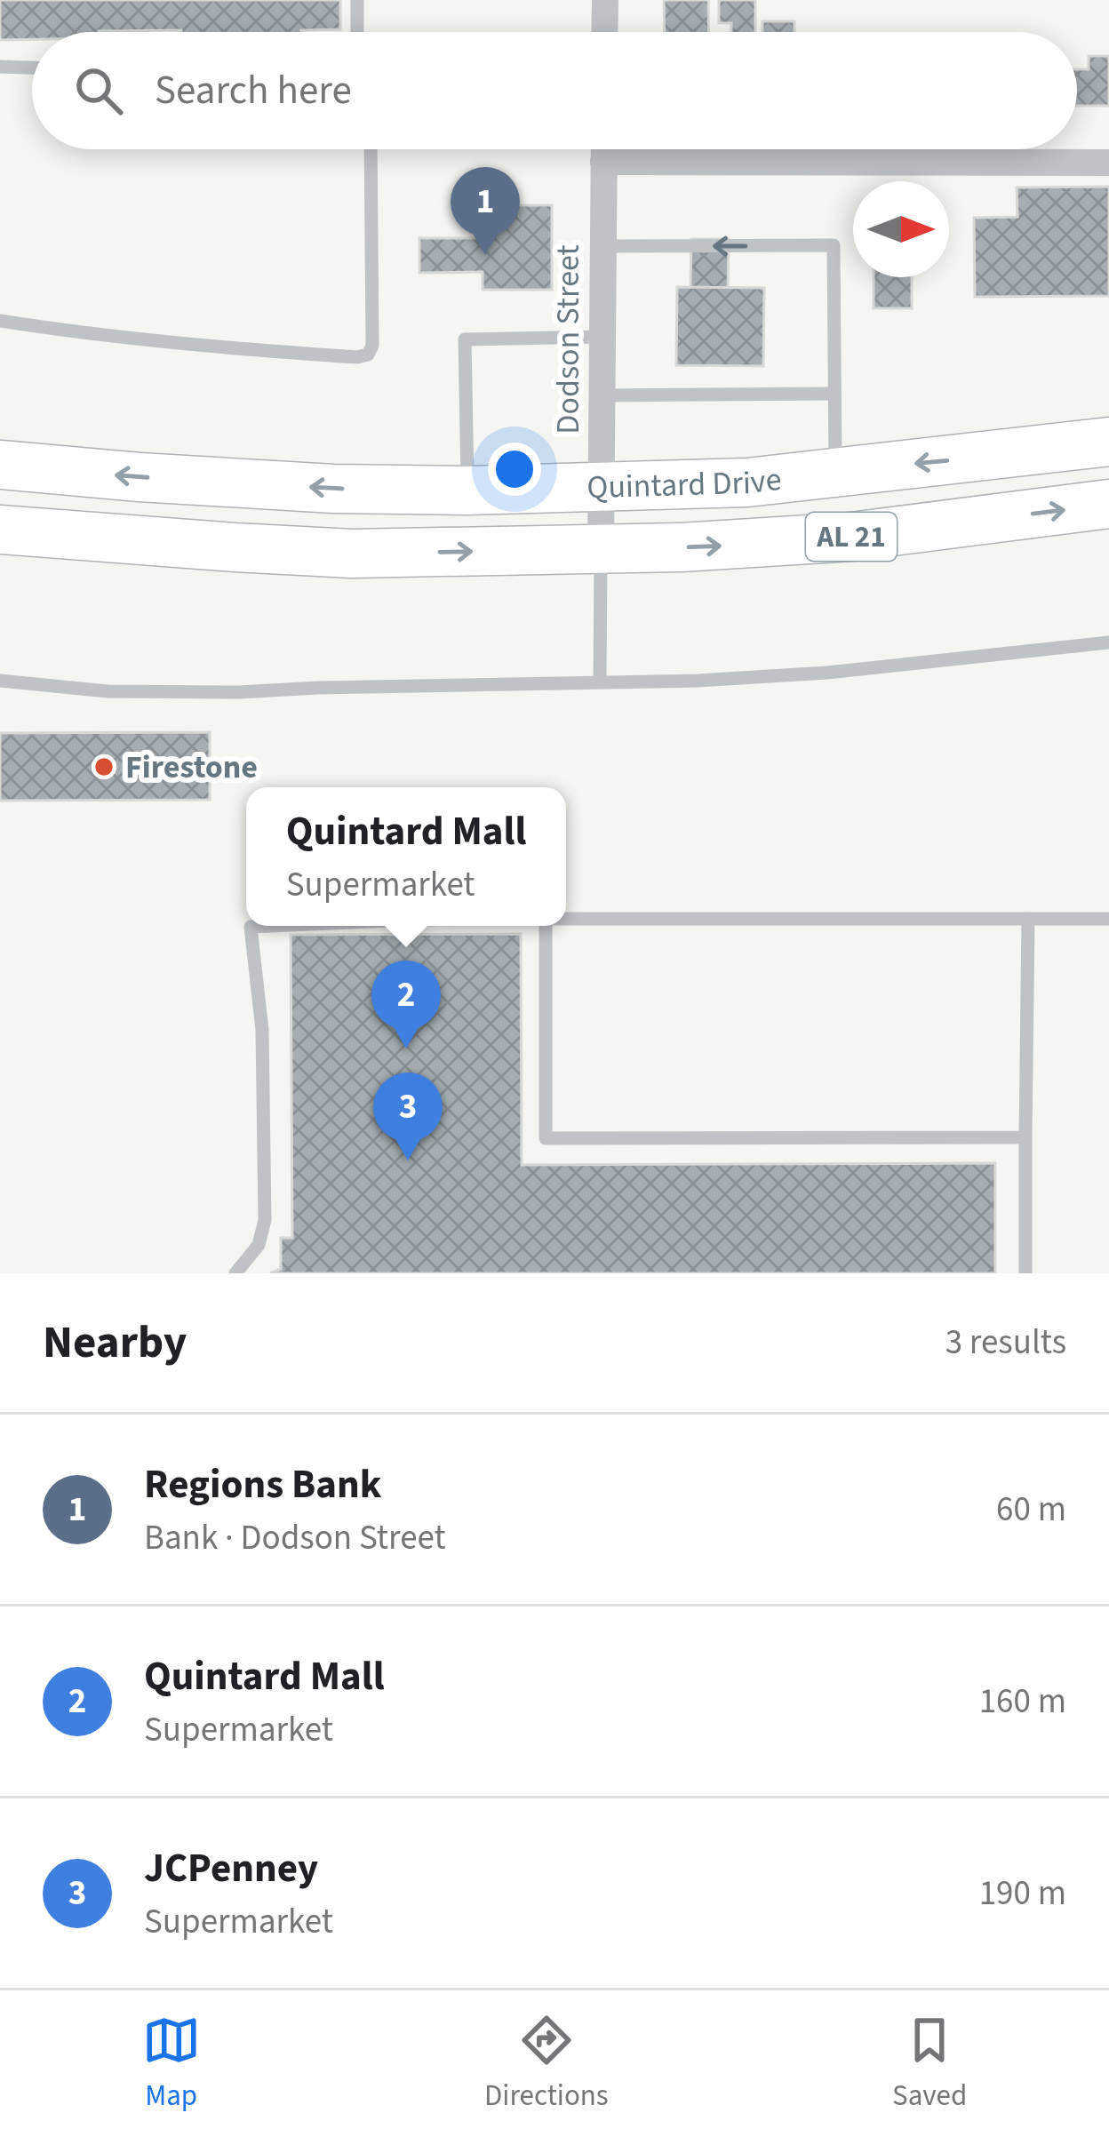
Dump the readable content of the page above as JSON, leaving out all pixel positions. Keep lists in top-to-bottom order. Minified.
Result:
{"streets":{"highway":["Quintard Drive","AL 21"],"street":["Dodson Street"]},"crossings":[["Dodson Street","Quintard Drive"]],"places":["Firestone"],"north":"right","page":{"search":"Search here","pins":["1","2","3"],"popup":["Quintard Mall","Supermarket"],"heading":["Nearby","3 results"],"list":[{"mark":"1","name":"Regions Bank","note":"Bank · Dodson Street","value":"60 m"},{"mark":"2","name":"Quintard Mall","note":"Supermarket","value":"160 m"},{"mark":"3","name":"JCPenney","note":"Supermarket","value":"190 m"}],"nav":["Map","Directions","Saved"]}}
